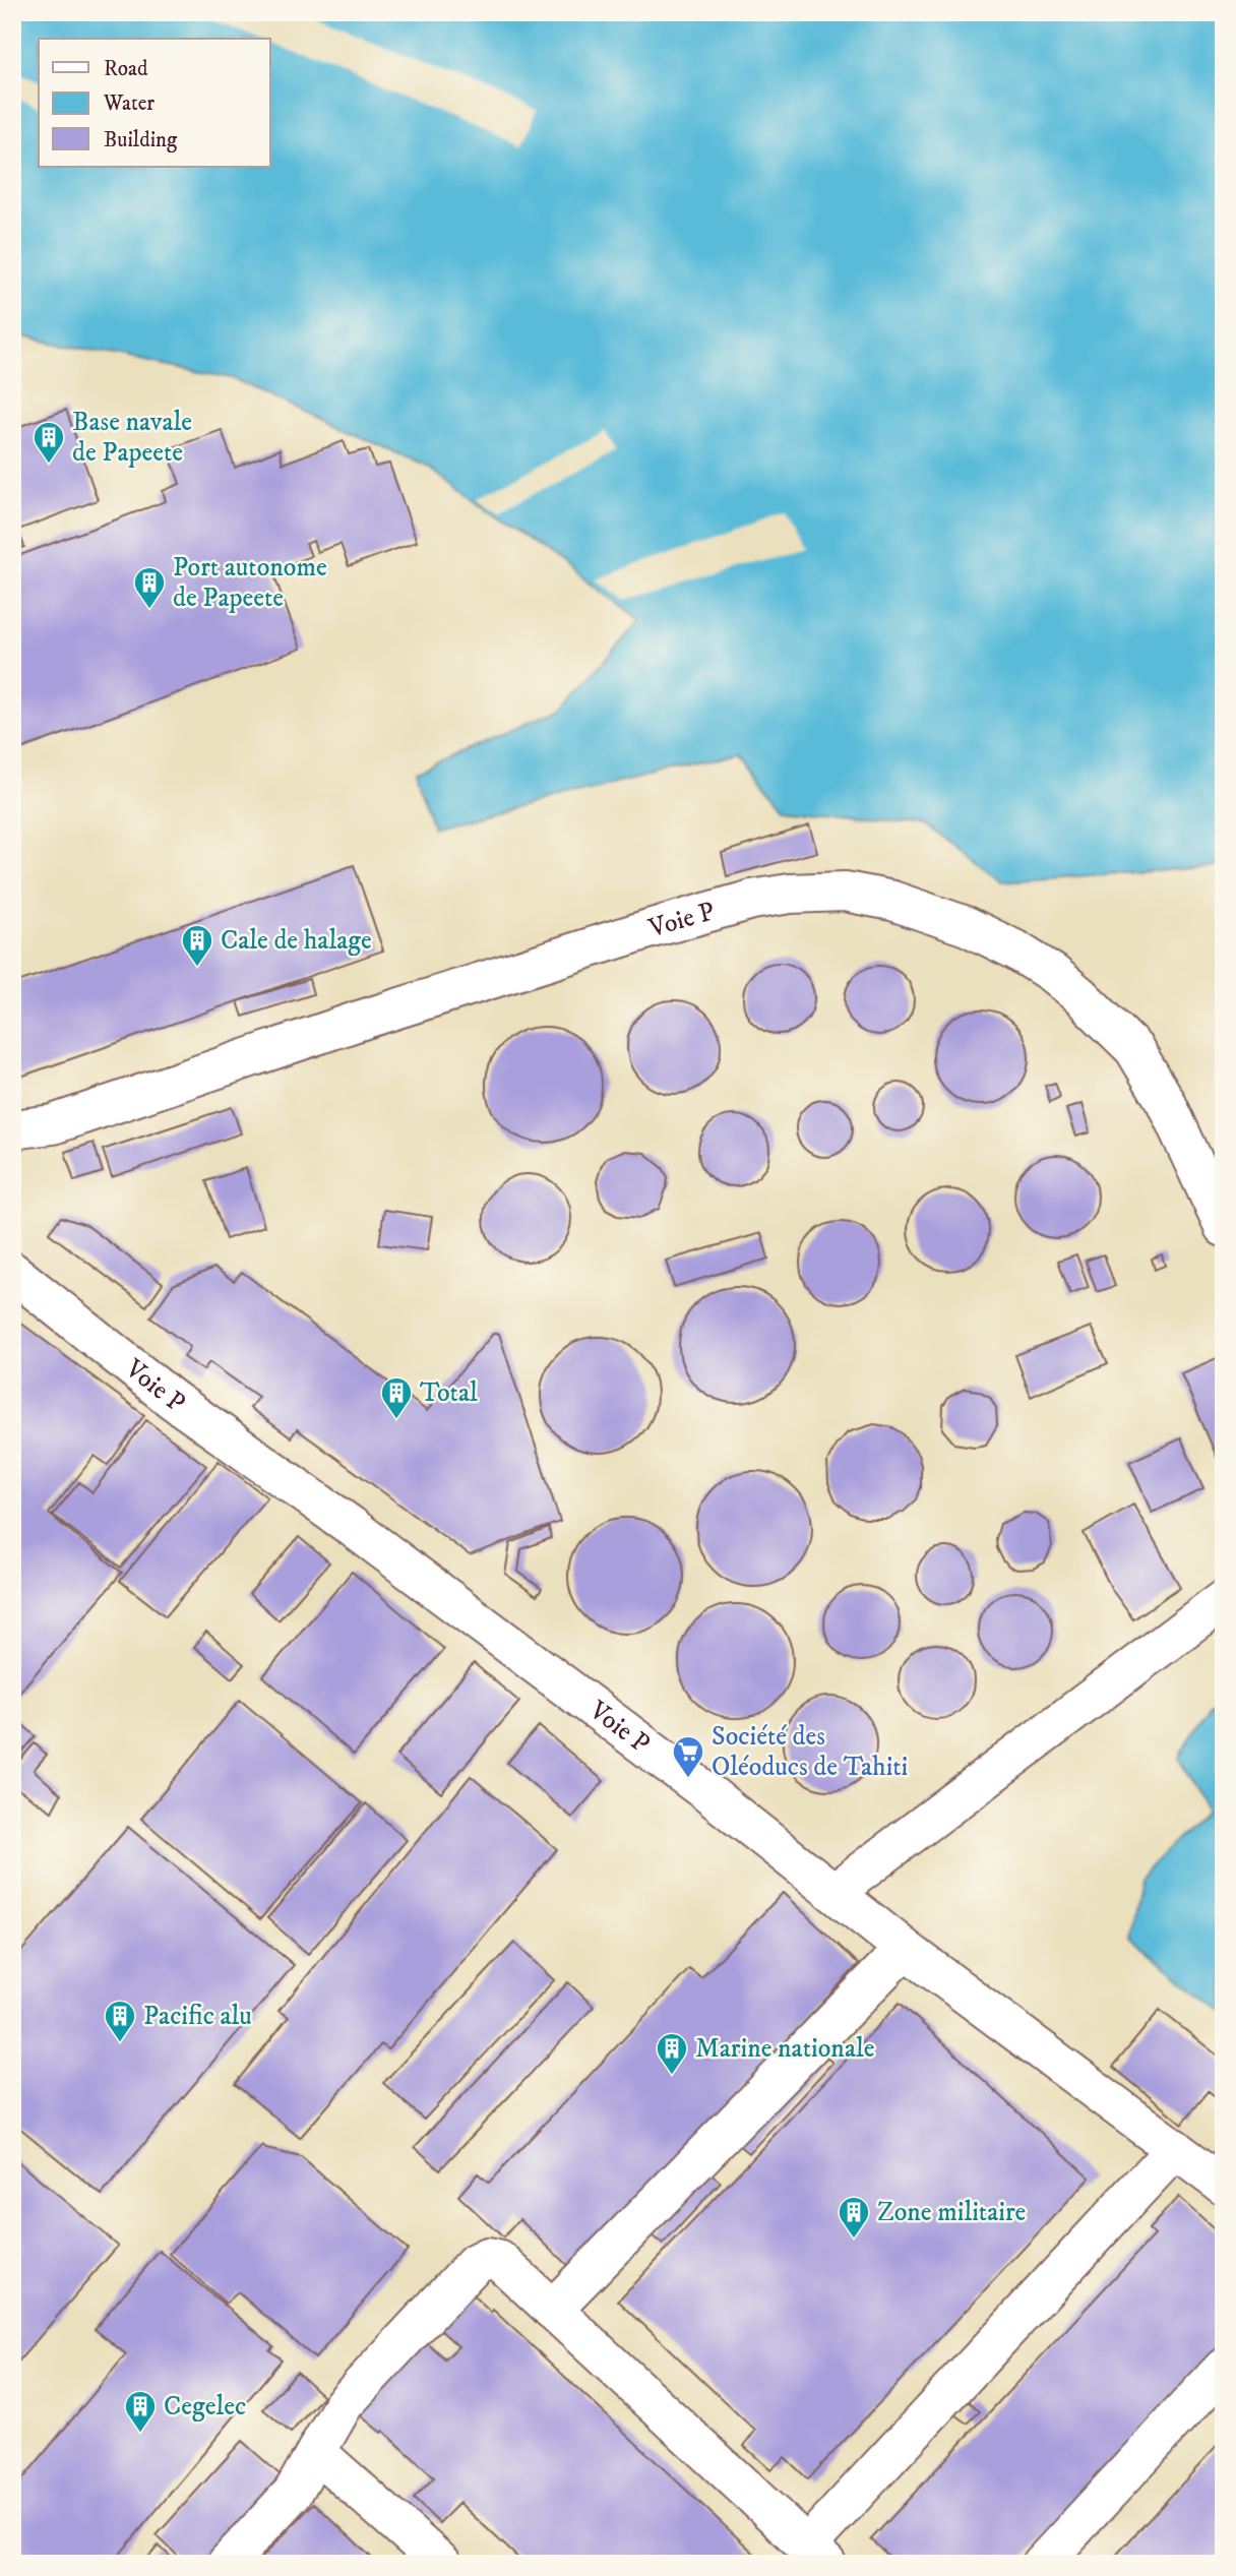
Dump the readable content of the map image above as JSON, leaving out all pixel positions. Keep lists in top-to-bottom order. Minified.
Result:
{"streets":{"lane":["Voie P"]},"places":{"building":["Base navale de Papeete","Port autonome de Papeete","Cale de halage","Total","Pacific alu","Marine nationale","Zone militaire","Cegelec"],"supermarket":["Société des Oléoducs de Tahiti"]},"legend":["Road","Water","Building"]}
